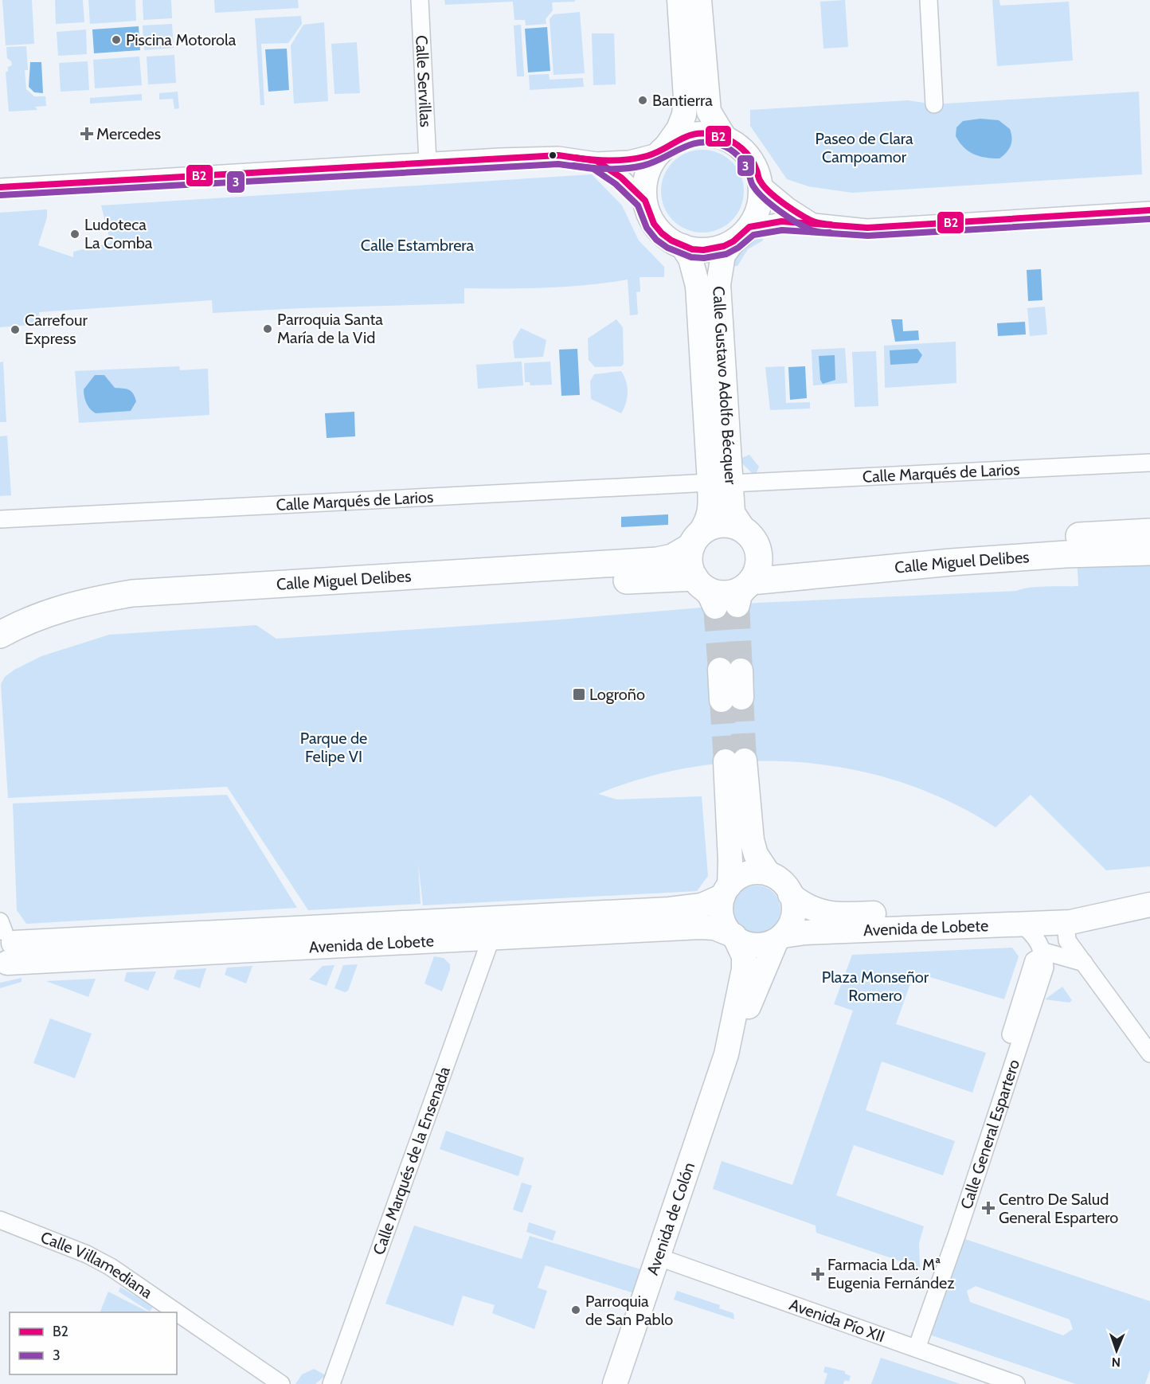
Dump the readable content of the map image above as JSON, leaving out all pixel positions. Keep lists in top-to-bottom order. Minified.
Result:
{"streets":{"main road":["Calle Gustavo Adolfo Bécquer","Calle Miguel Delibes","Avenida de Lobete","Avenida de Colón"],"street":["Calle Servillas","Calle Marqués de Larios","Calle General Espartero","Calle Marqués de la Ensenada","Calle Villamediana","Avenida Pío XII"]},"crossings":[["Calle Gustavo Adolfo Bécquer","Calle Marqués de Larios"],["Calle Gustavo Adolfo Bécquer","Calle Miguel Delibes"],["Avenida de Lobete","Calle Marqués de la Ensenada"],["Avenida de Lobete","Avenida de Colón"],["Calle General Espartero","Avenida Pío XII"],["Avenida de Colón","Avenida Pío XII"]],"parks":["Paseo de Clara Campoamor","Calle Estambrera","Parque de Felipe VI","Plaza Monseñor Romero"],"places":{"other":["Piscina Motorola","Bantierra","Ludoteca La Comba","Parroquia Santa María de la Vid","Carrefour Express","Parroquia de San Pablo"],"health":["Mercedes","Centro De Salud General Espartero","Farmacia Lda. Mª Eugenia Fernández"],"transit":["Logroño"]},"lines":["transit line B2","transit line 3"],"legend":["B2","3"],"north":"bottom"}
